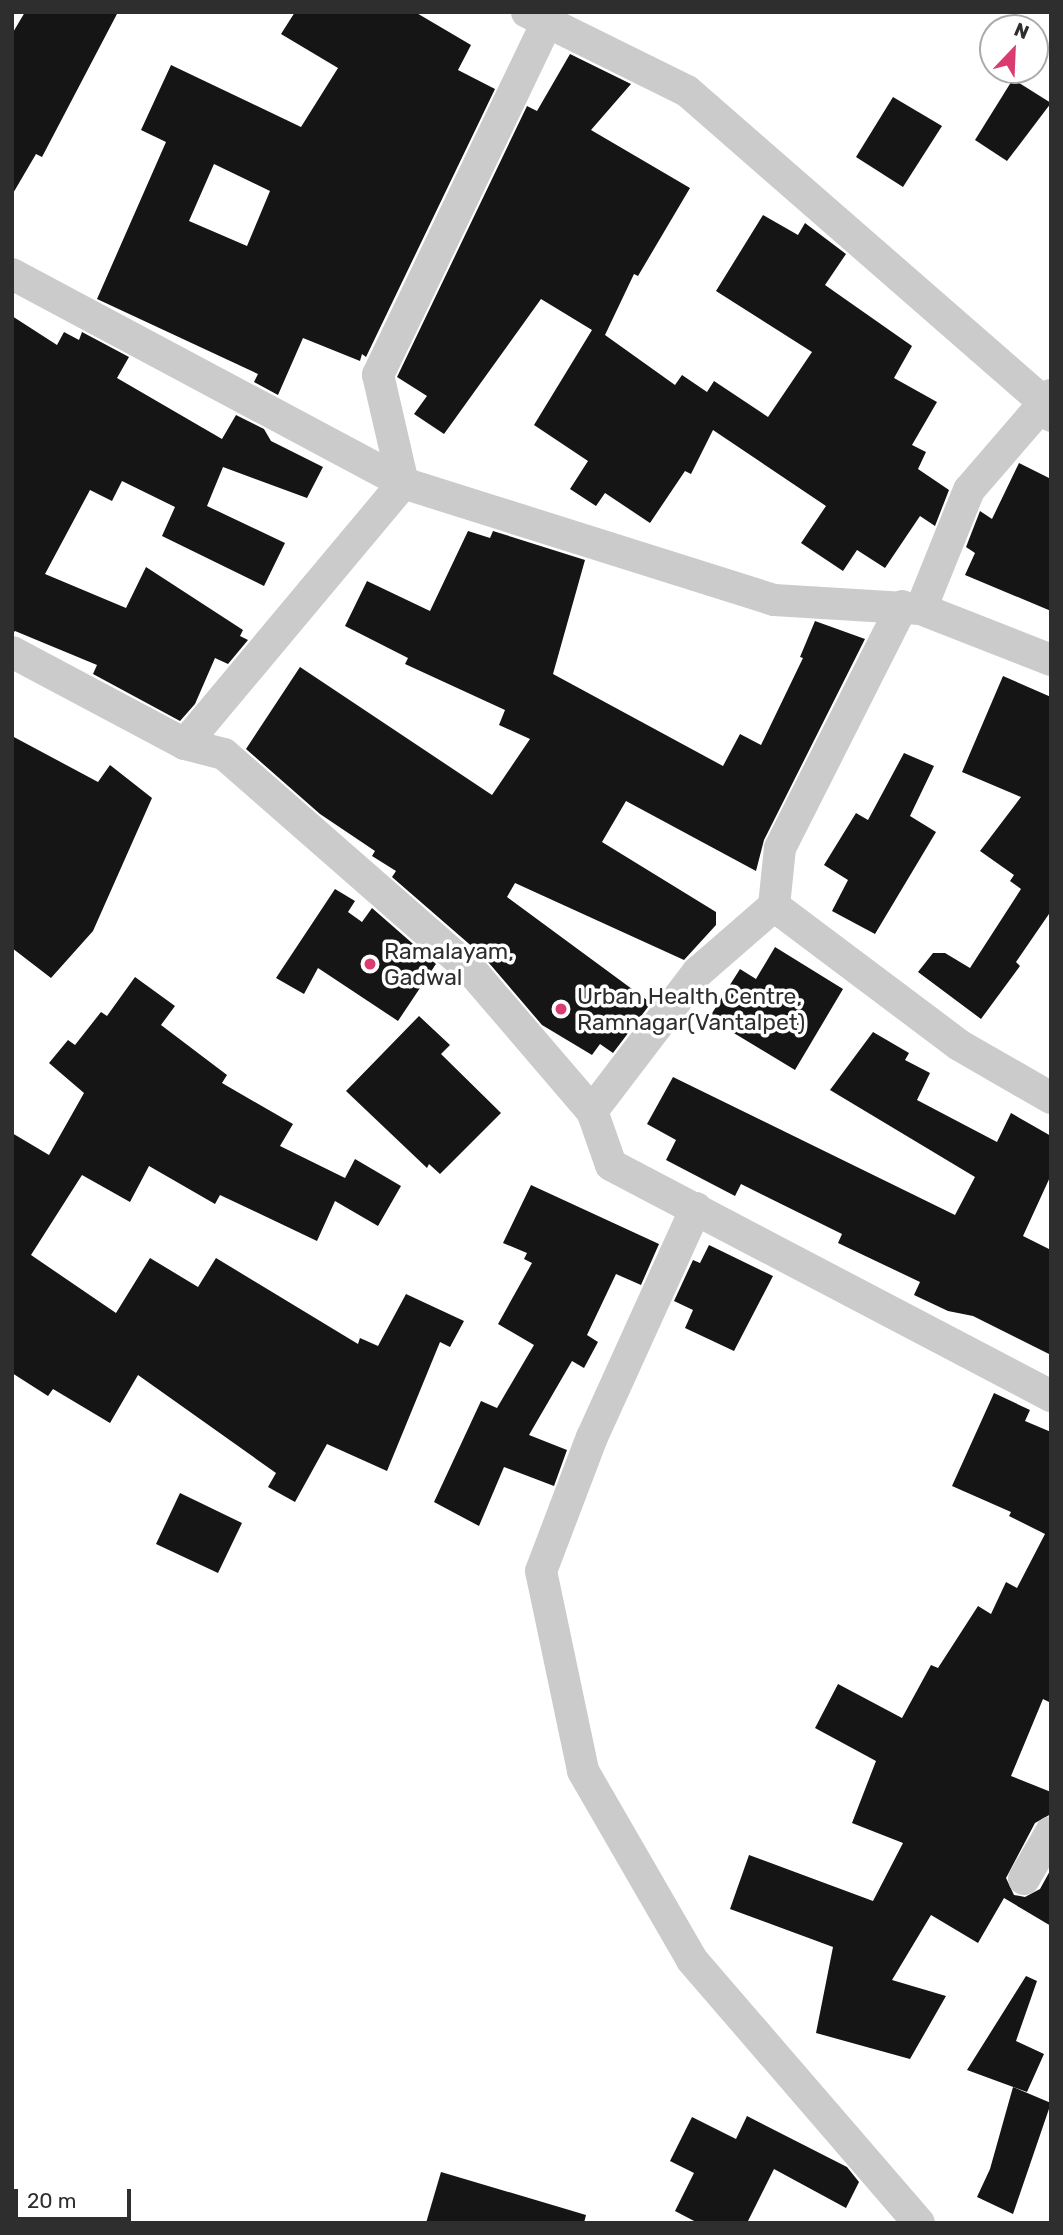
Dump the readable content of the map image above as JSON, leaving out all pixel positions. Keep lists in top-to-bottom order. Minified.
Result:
{"places":["Ramalayam, Gadwal","Urban Health Centre, Ramnagar(Vantalpet)"],"scale_bar":"20 m","north":"top right"}
